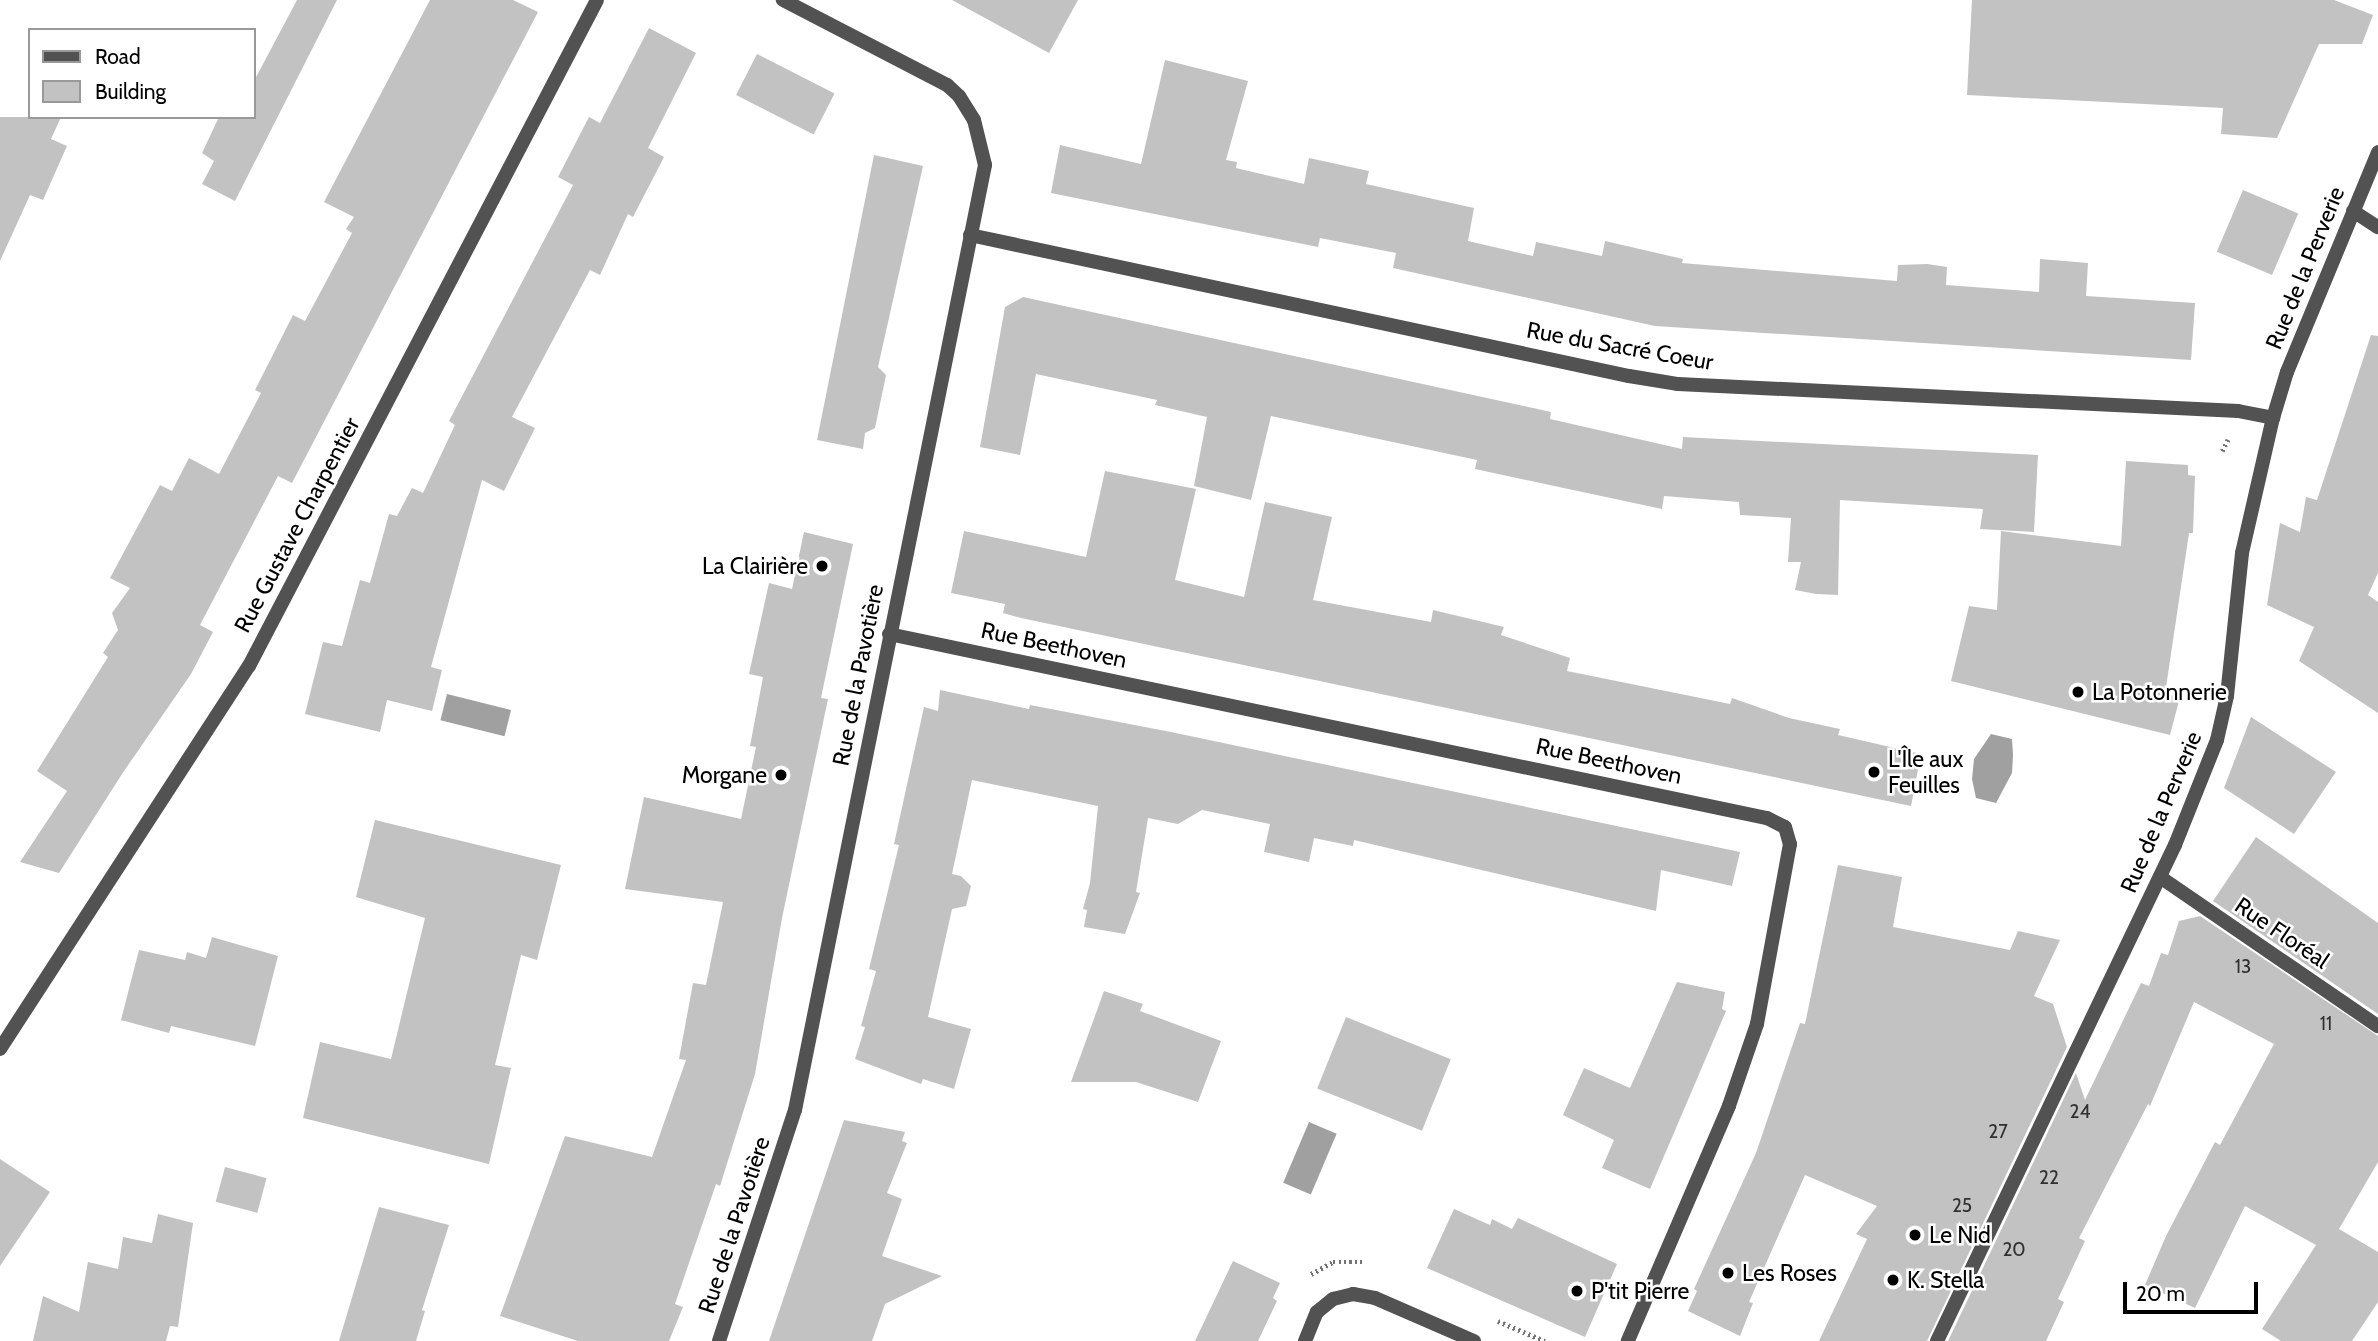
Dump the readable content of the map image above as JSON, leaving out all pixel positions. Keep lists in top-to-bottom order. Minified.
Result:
{"streets":{"street":["Rue de la Perverie","Rue du Sacré Coeur","Rue Gustave Charpentier","Rue Beethoven","Rue de la Pavotière","Rue Floréal"]},"crossings":[["Rue de la Perverie","Rue du Sacré Coeur"],["Rue de la Perverie","Rue Floréal"],["Rue du Sacré Coeur","Rue de la Pavotière"],["Rue Beethoven","Rue de la Pavotière"]],"places":["La Clairière","La Potonnerie","L'Île aux Feuilles","Morgane","Le Nid","Les Roses","K. Stella","P'tit Pierre"],"house_numbers":["13","11","24","27","22","25","20"],"legend":["Road","Building"],"scale_bar":"20 m"}
